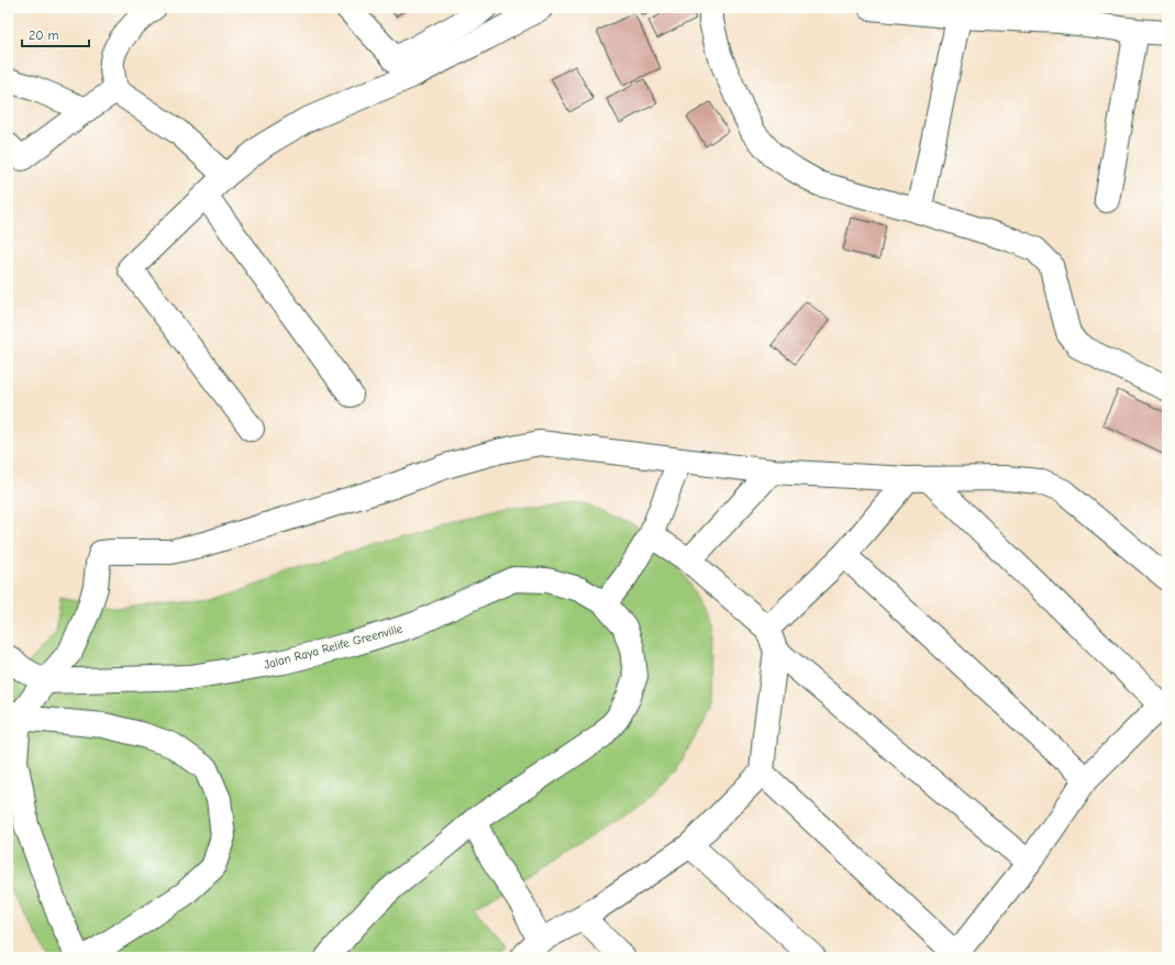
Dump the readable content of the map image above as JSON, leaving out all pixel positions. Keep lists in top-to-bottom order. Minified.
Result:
{"streets":{"street":["Jalan Raya Relife Greenville"]},"scale_bar":"20 m"}
